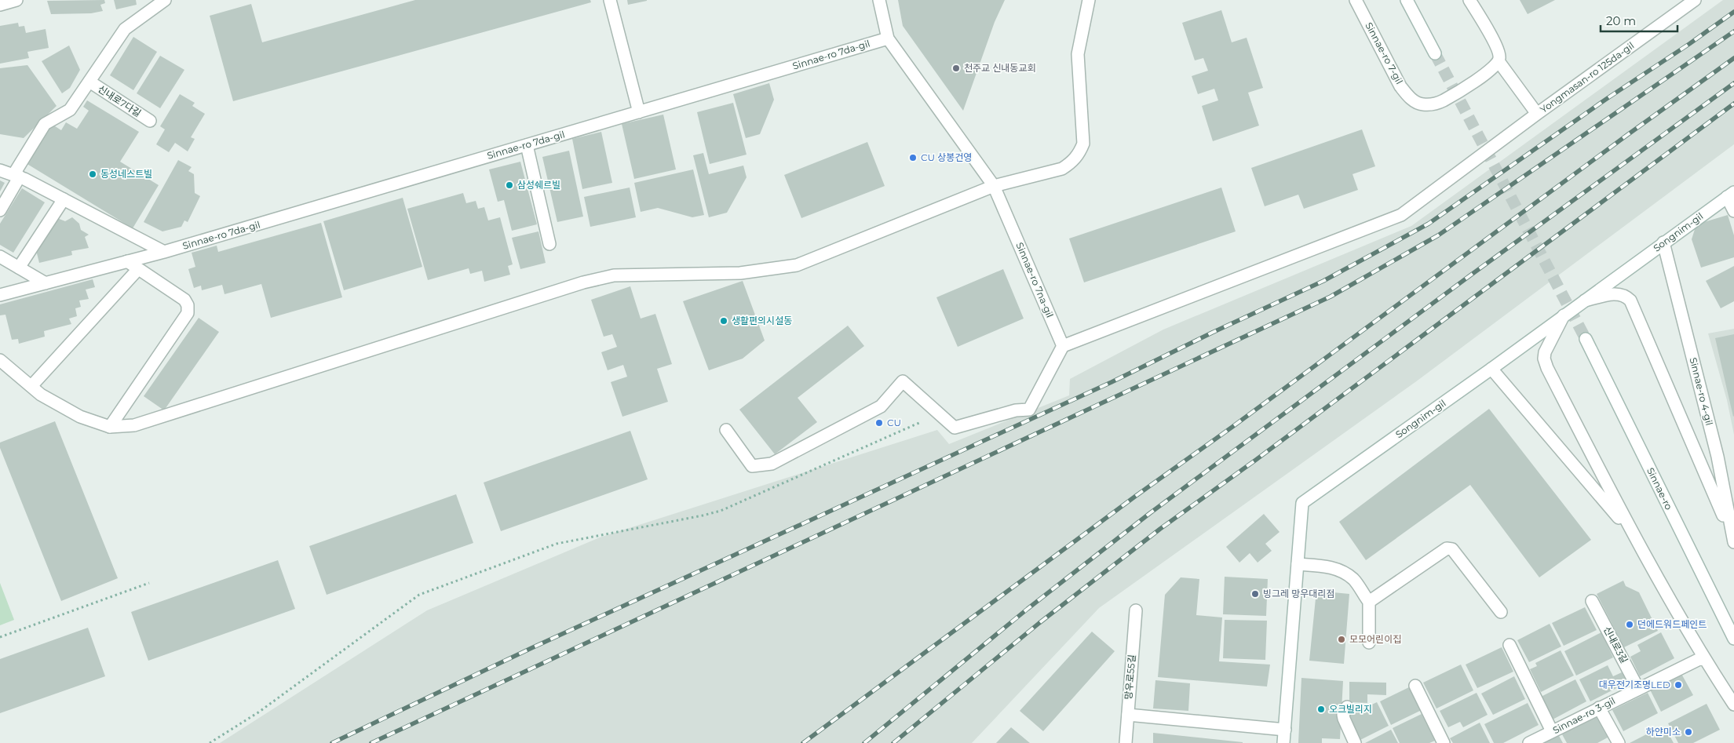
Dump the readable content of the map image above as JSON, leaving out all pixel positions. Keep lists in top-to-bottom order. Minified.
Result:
{"streets":{"street":["Sinnae-ro 7-gil","Sinnae-ro 7da-gil","Yongmasan-ro 125da-gil","신내로7다길","Songnim-gil","Sinnae-ro 7na-gil","Sinnae-ro 4-gil","Sinnae-ro","신내로3길","망우로55길","Sinnae-ro 3-gil"]},"crossings":[["Sinnae-ro 7da-gil","Sinnae-ro 7na-gil"],["Yongmasan-ro 125da-gil","Sinnae-ro 7na-gil"],["Songnim-gil","Sinnae-ro 4-gil"],["신내로3길","Sinnae-ro 3-gil"]],"places":["천주교 신내동교회","CU 상봉건영","동성네스트빌","삼성쉐르빌","생활편의시설동","CU","빙그레 망우대리점","던에드워드페인트","모모어린이집","대우전기조명LED","오크빌리지","하얀미소"],"scale_bar":"20 m"}
